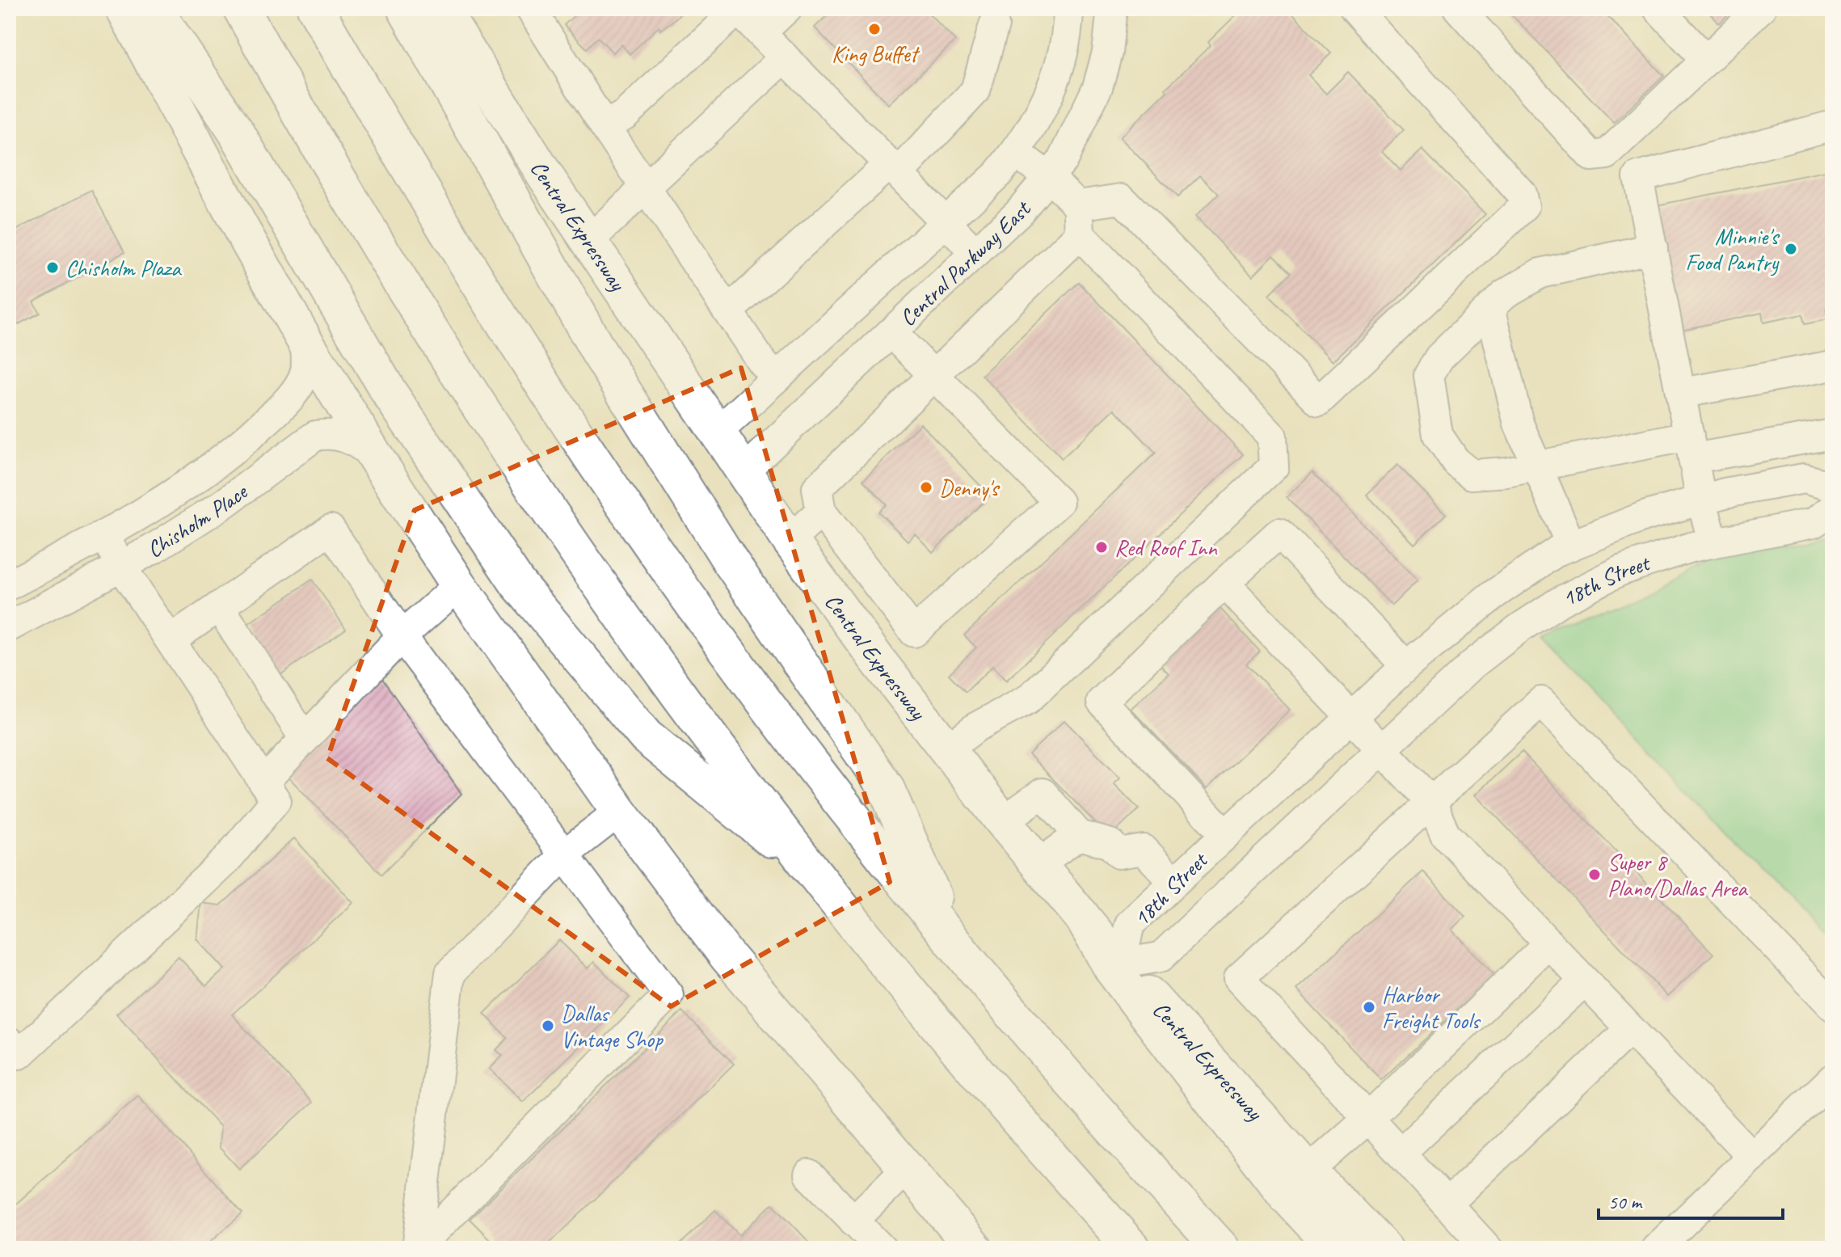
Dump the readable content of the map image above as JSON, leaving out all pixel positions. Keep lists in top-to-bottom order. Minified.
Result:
{"streets":{"main road":["Central Expressway"],"street":["Central Parkway East","Chisholm Place","18th Street"]},"crossings":[["Central Expressway","Central Parkway East"],["Central Expressway","18th Street"]],"places":["King Buffet","Minnie's Food Pantry","Chisholm Plaza","Denny's","Red Roof Inn","Super 8 Plano/Dallas Area","Harbor Freight Tools","Dallas Vintage Shop"],"scale_bar":"50 m"}
